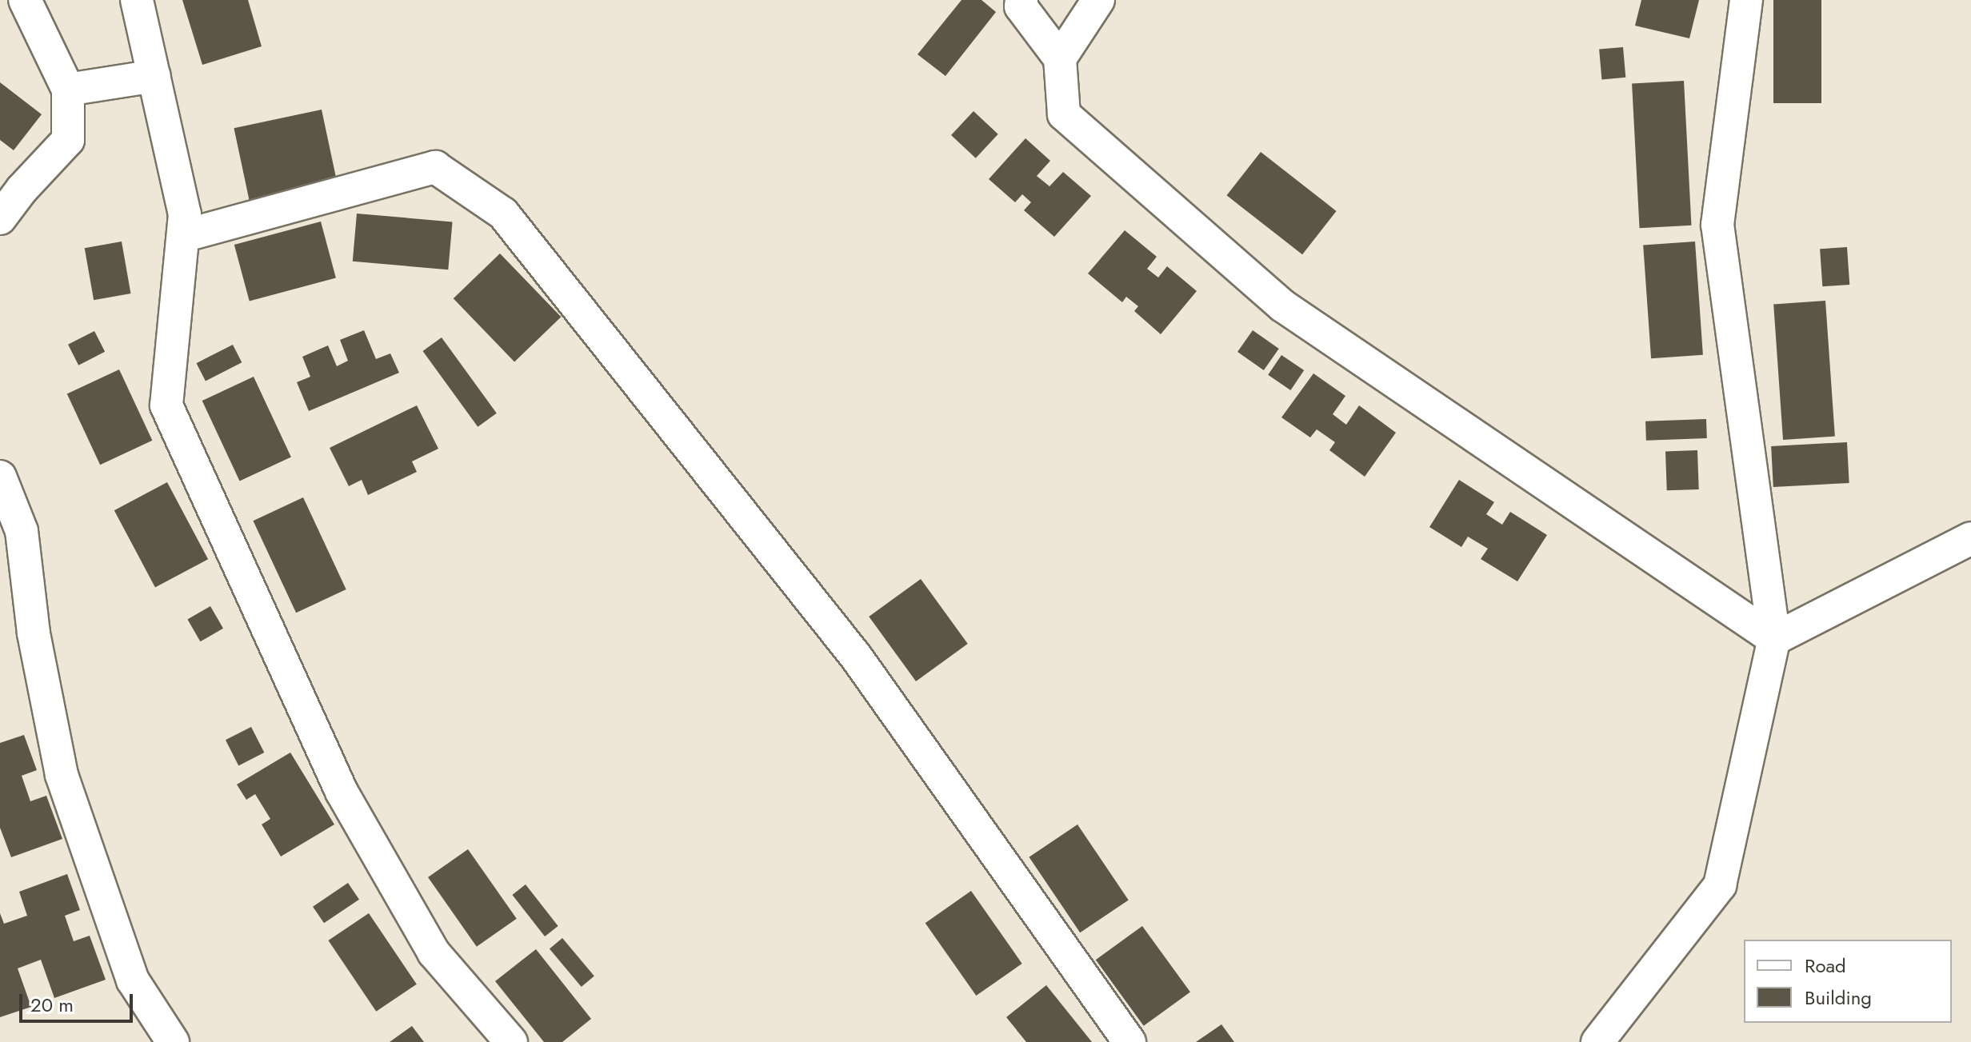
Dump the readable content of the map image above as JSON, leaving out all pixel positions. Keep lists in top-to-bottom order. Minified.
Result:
{"legend":["Road","Building"],"scale_bar":"20 m"}
